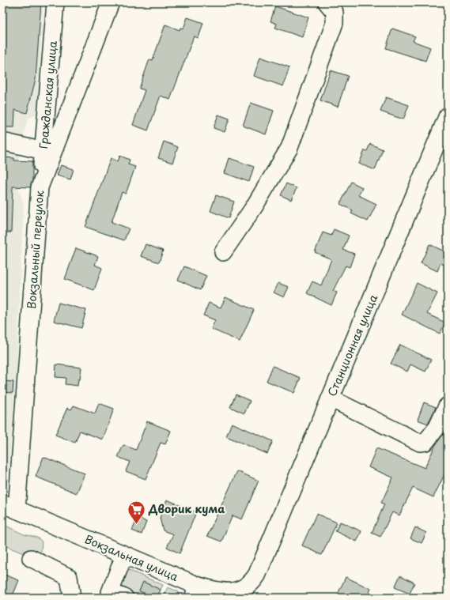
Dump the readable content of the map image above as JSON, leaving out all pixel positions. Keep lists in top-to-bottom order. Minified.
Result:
{"streets":{"main road":["Станционная улица","Вокзальная улица"],"street":["Гражданская улица","Вокзальный переулок"]},"crossings":[["Гражданская улица","Вокзальный переулок"],["Вокзальный переулок","Вокзальная улица"],["Станционная улица","Вокзальная улица"]],"places":{"supermarket":["Дворик кума"]}}
